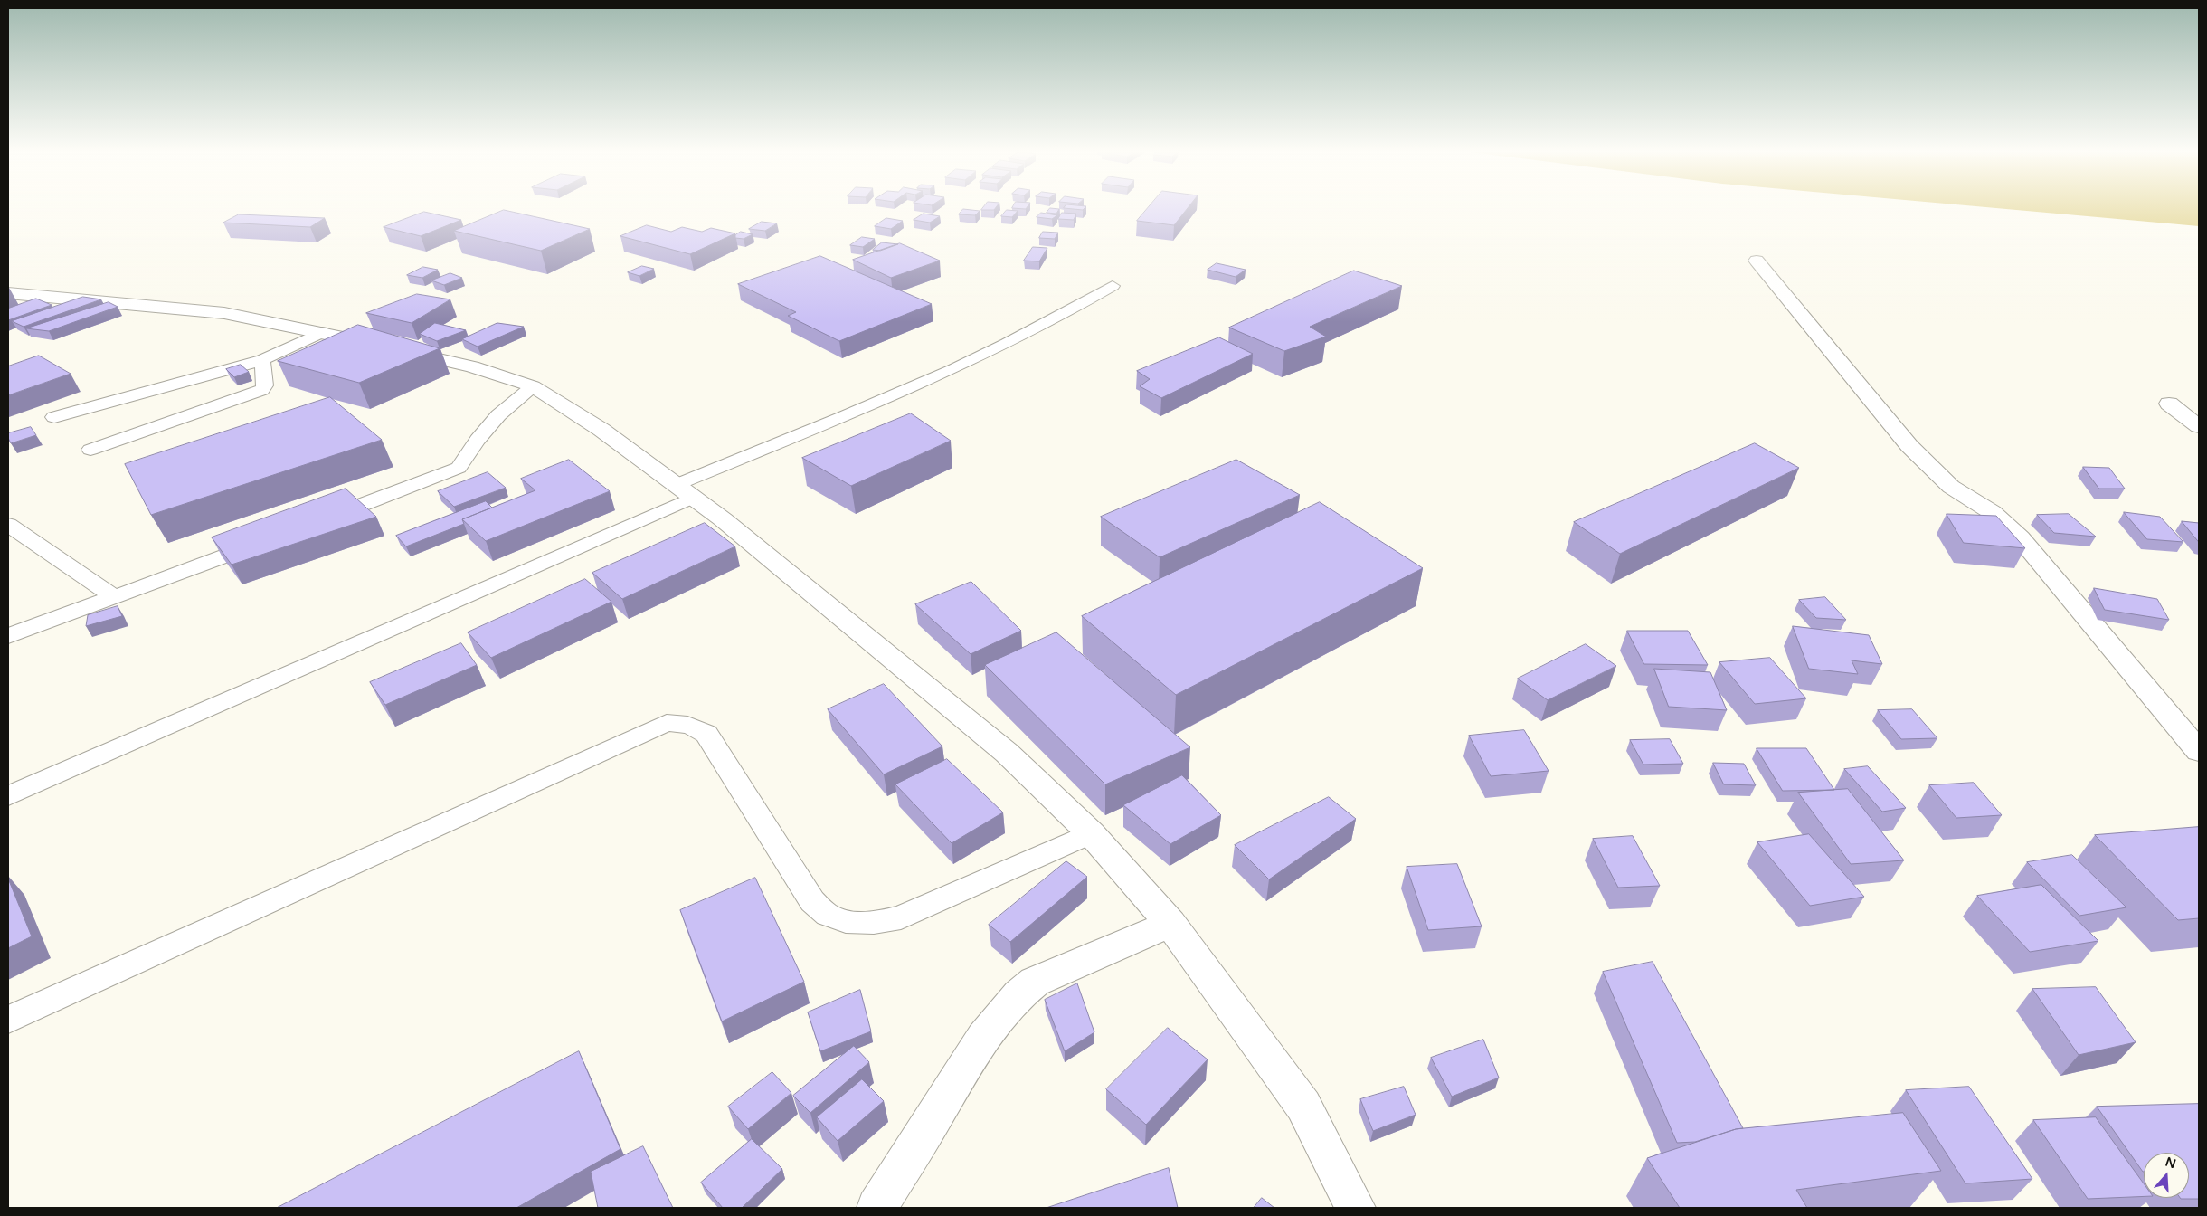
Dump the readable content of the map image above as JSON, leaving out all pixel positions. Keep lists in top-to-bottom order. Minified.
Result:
{"north":"top"}
